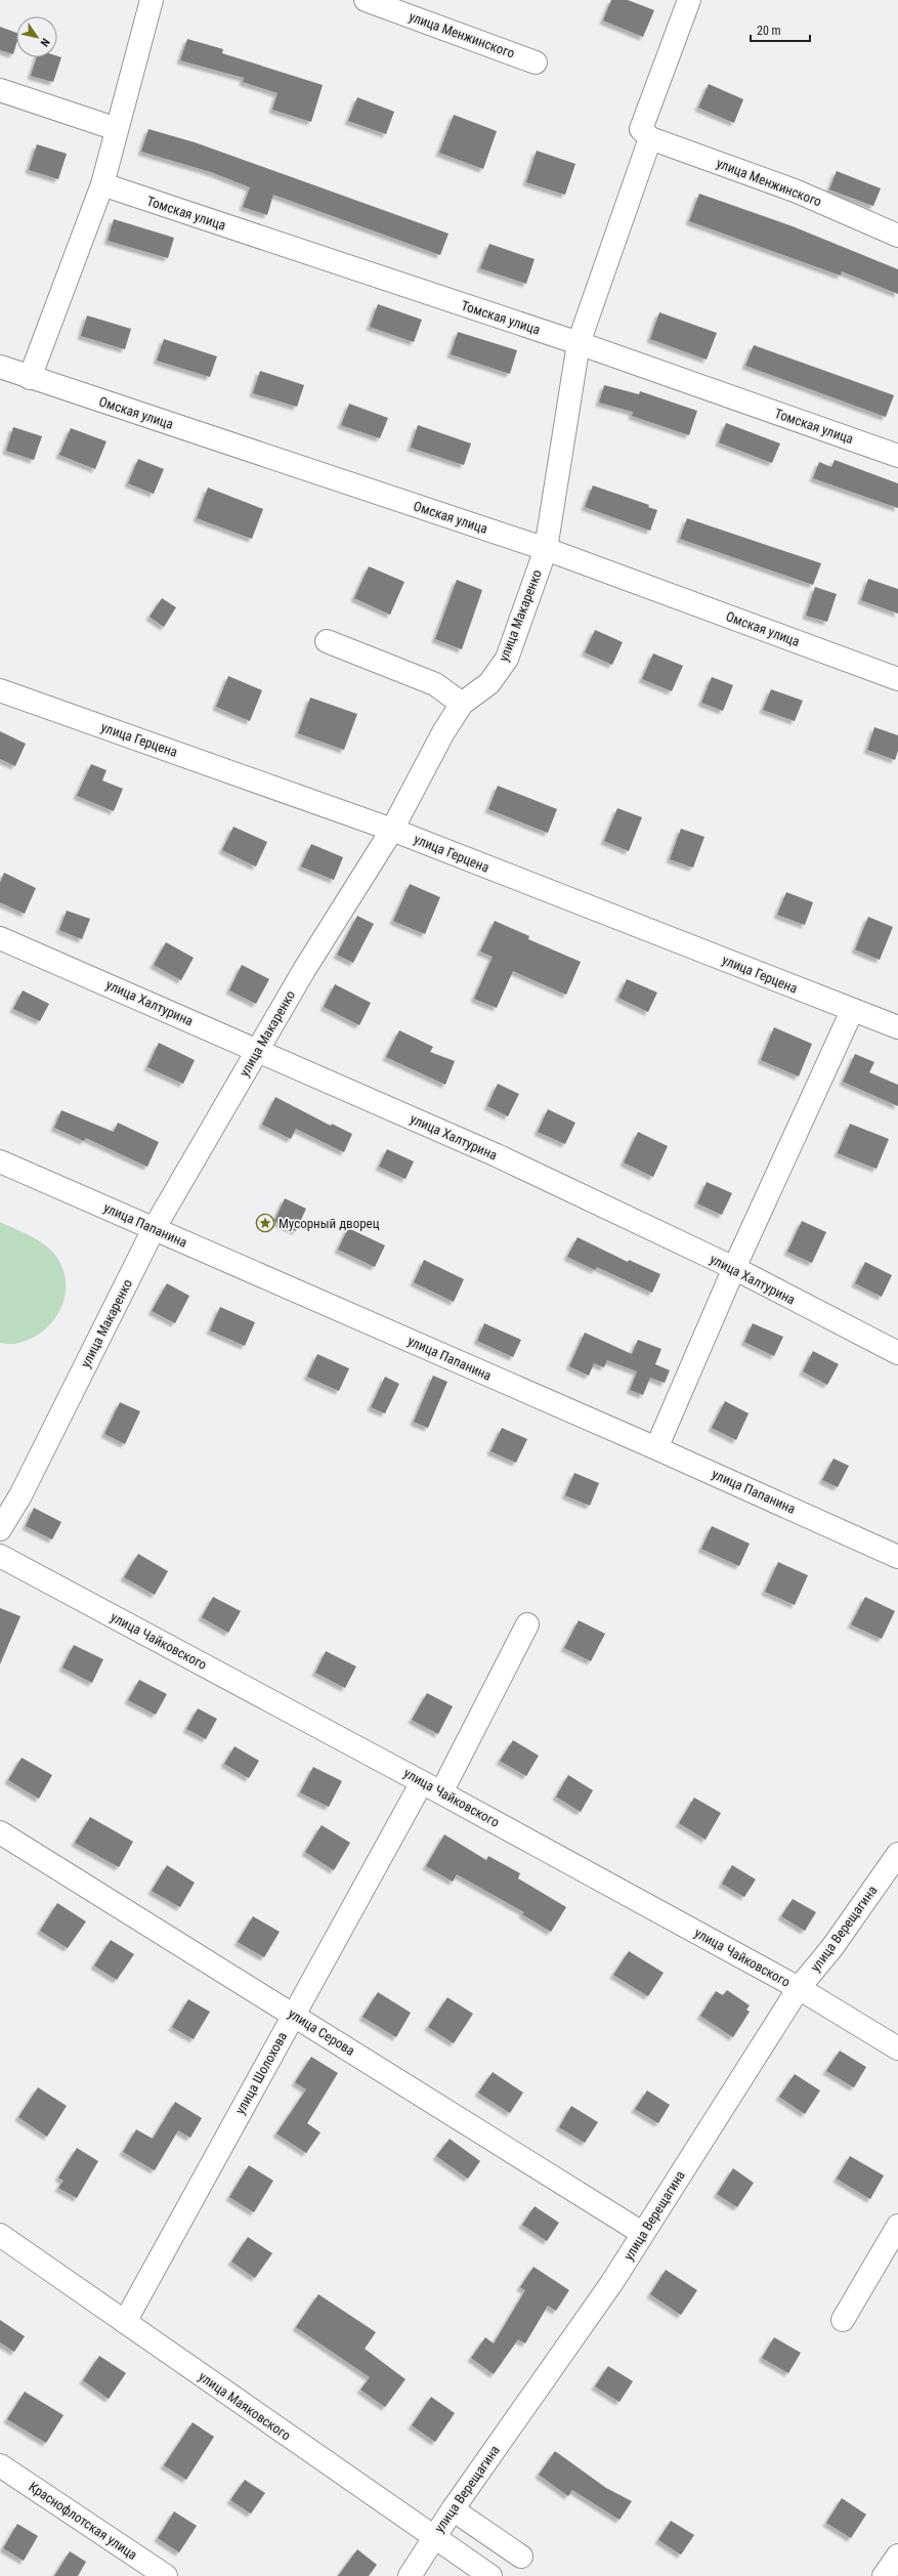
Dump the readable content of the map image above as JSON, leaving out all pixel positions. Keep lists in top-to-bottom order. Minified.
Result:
{"streets":{"street":["улица Менжинского","Томская улица","Омская улица","улица Макаренко","улица Герцена","улица Халтурина","улица Папанина","улица Чайковского","улица Верещагина","улица Серова","улица Шолохова","улица Маяковского","Краснофлотская улица"]},"crossings":[["улица Менжинского","улица Макаренко"],["Томская улица","улица Макаренко"],["Омская улица","улица Макаренко"],["улица Макаренко","улица Герцена"],["улица Макаренко","улица Халтурина"],["улица Макаренко","улица Папанина"],["улица Чайковского","улица Верещагина"],["улица Чайковского","улица Шолохова"],["улица Верещагина","улица Серова"],["улица Верещагина","улица Маяковского"],["улица Серова","улица Шолохова"],["улица Шолохова","улица Маяковского"]],"places":{"place":["Мусорный дворец"]},"scale_bar":"20 m","north":"bottom right"}
